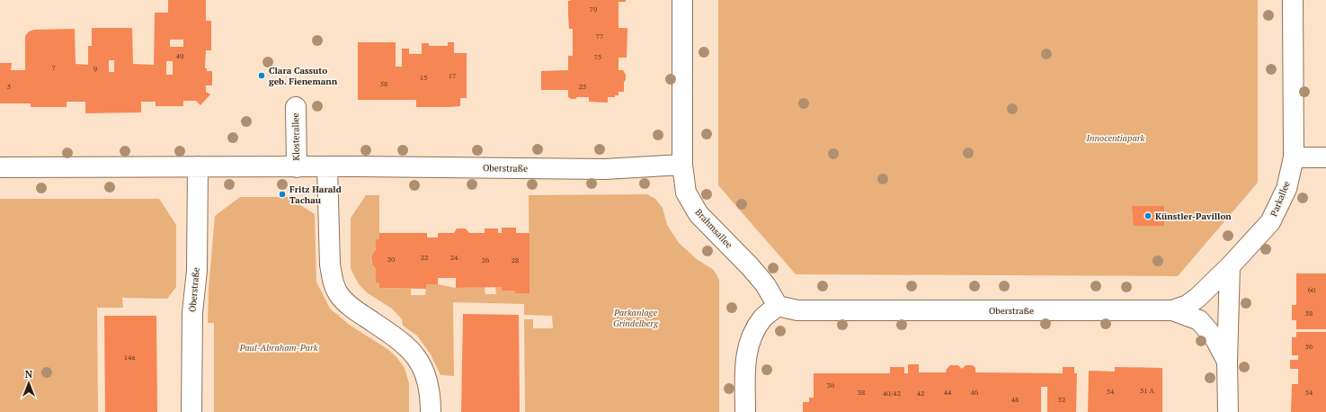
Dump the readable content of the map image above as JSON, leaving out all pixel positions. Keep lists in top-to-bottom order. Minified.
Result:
{"streets":{"street":["Klosterallee","Oberstraße","Parkallee","Brahmsallee"]},"crossings":[["Klosterallee","Oberstraße"],["Oberstraße","Parkallee"],["Oberstraße","Brahmsallee"]],"parks":["Innocentiapark","Parkanlage Grindelberg","Paul-Abraham-Park"],"places":["Clara Cassuto geb. Fienemann","Fritz Harald Tachau","Künstler-Pavillon"],"house_numbers":["79","77","49","75","7","9","17","15","58","5","25","22","24","20","26","28","60","58","56","14a","36","51 A","54","38","44","46","54","40/42","42","48","52"],"north":"top"}
